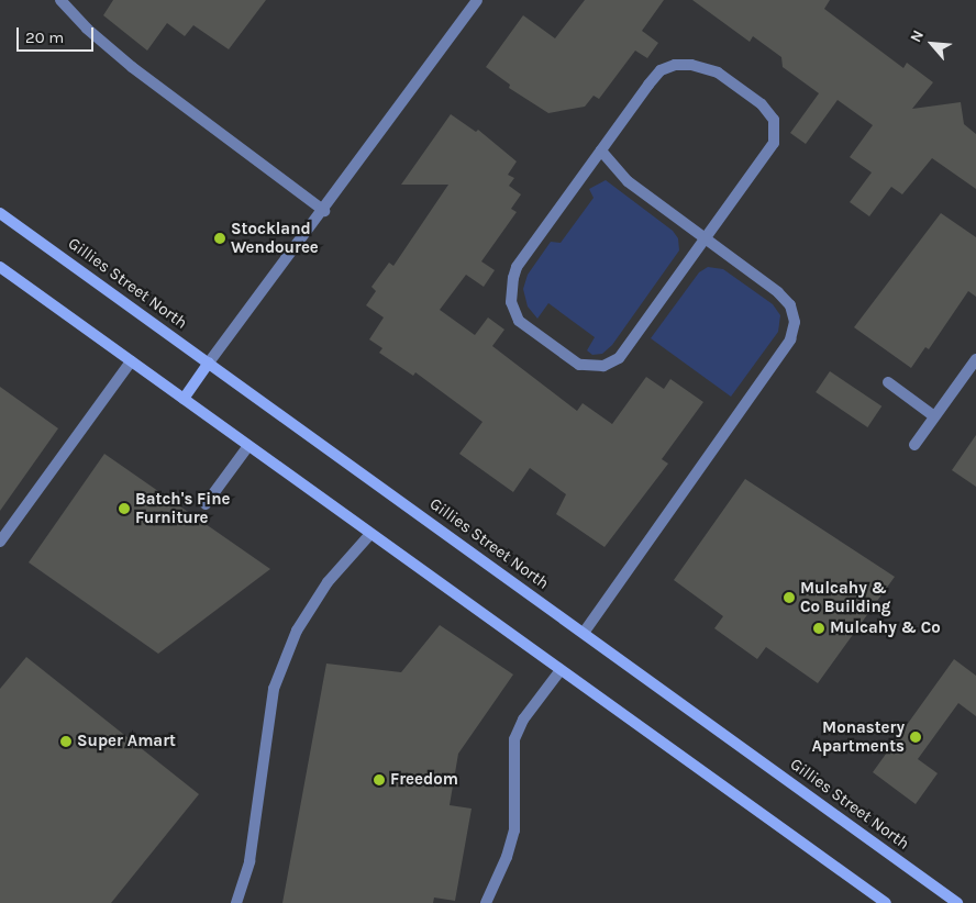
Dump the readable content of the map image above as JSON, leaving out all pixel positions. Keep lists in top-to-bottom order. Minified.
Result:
{"streets":{"main road":["Gillies Street North"]},"places":["Stockland Wendouree","Batch's Fine Furniture","Mulcahy & Co Building","Mulcahy & Co","Monastery Apartments","Super Amart","Freedom"],"scale_bar":"20 m","north":"top left"}
